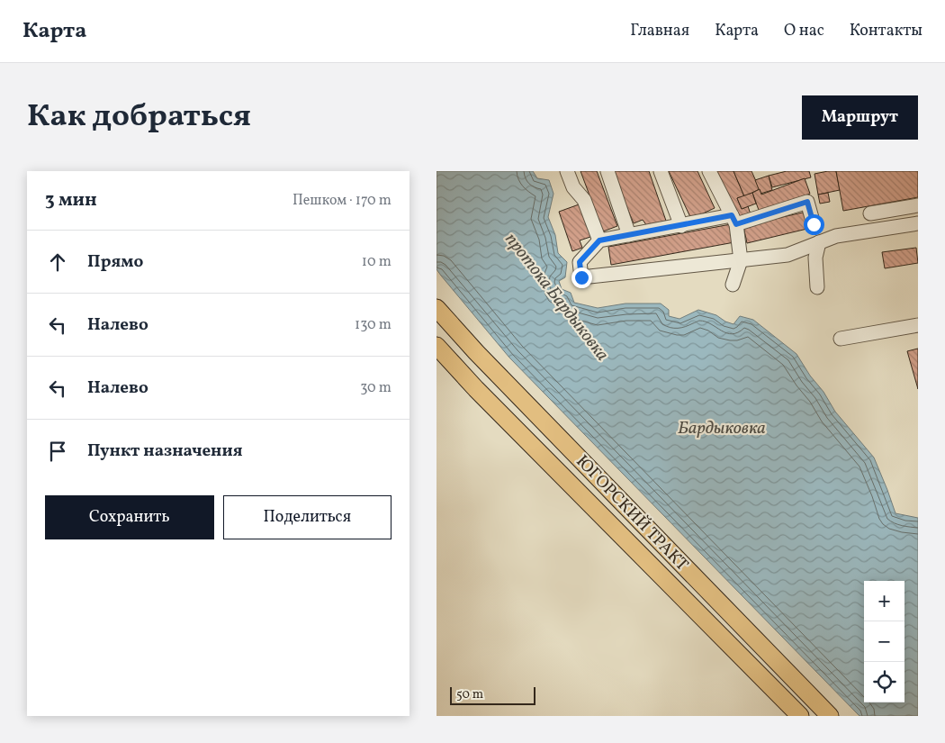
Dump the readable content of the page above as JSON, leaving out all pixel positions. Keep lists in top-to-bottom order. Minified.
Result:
{"streets":{"main road":["ЮГОРСКИЙ ТРАКТ"]},"water":["протока Бардыковка","Бардыковка"],"scale_bar":"50 m","page":{"header":"Карта","nav":["Главная","Карта","О нас","Контакты"],"title":"Как добраться","buttons":["Маршрут",["Сохранить","Поделиться"]],"heading":["3 мин","Пешком · 170 m"],"list":[["Прямо","10 m"],["Налево","130 m"],["Налево","30 m"],"Пункт назначения"],"map_buttons":["+","−"],"scale":"50 m"}}
